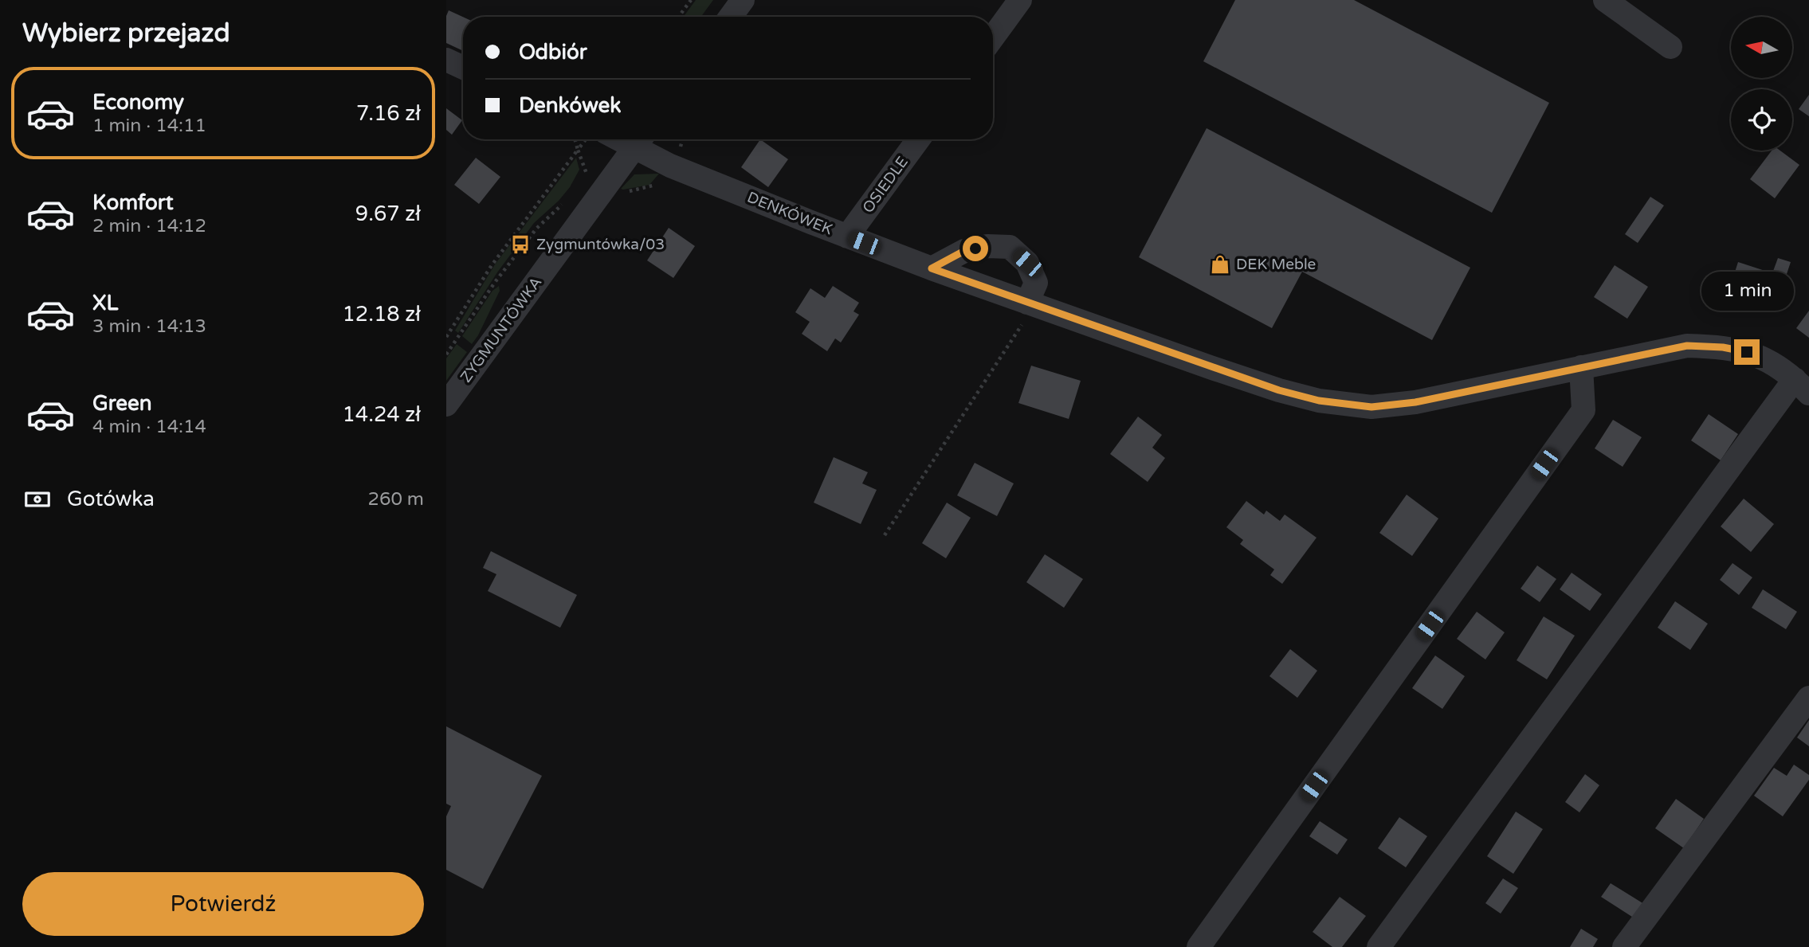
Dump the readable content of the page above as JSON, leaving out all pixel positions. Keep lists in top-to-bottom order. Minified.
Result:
{"streets":{"street":["OSIEDLE","DENKÓWEK","ZYGMUNTÓWKA"]},"crossings":[["OSIEDLE","DENKÓWEK"],["DENKÓWEK","ZYGMUNTÓWKA"]],"places":{"bus stop":["Zygmuntówka/03"],"shop":["DEK Meble"]},"north":"left","page":{"heading":"Wybierz przejazd","banner":["Odbiór","Denkówek"],"list":[{"name":"Economy","note":"1 min · 14:11","value":"7.16 zł"},{"name":"Komfort","note":"2 min · 14:12","value":"9.67 zł"},{"name":"XL","note":"3 min · 14:13","value":"12.18 zł"},{"name":"Green","note":"4 min · 14:14","value":"14.24 zł"}],"bubble":"1 min","pay":["Gotówka","260 m"],"buttons":"Potwierdź"}}
